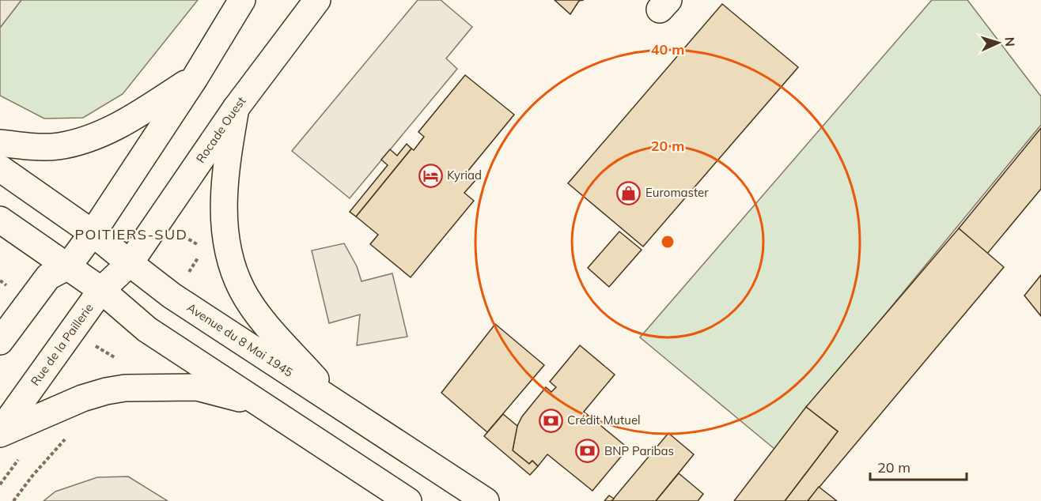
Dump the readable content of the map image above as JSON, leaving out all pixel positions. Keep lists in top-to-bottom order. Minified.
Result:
{"streets":{"main road":["Rocade Ouest","Avenue du 8 Mai 1945","Rue de la Paillerie"]},"crossings":[["Rocade Ouest","Avenue du 8 Mai 1945"],["Rocade Ouest","Rue de la Paillerie"],["Avenue du 8 Mai 1945","Rue de la Paillerie"]],"districts":["POITIERS-SUD"],"places":{"hotel":["Kyriad"],"shop":["Euromaster"],"bank":["Crédit Mutuel","BNP Paribas"]},"scale_bar":"20 m","north":"right","rings":["40 m","20 m"]}
